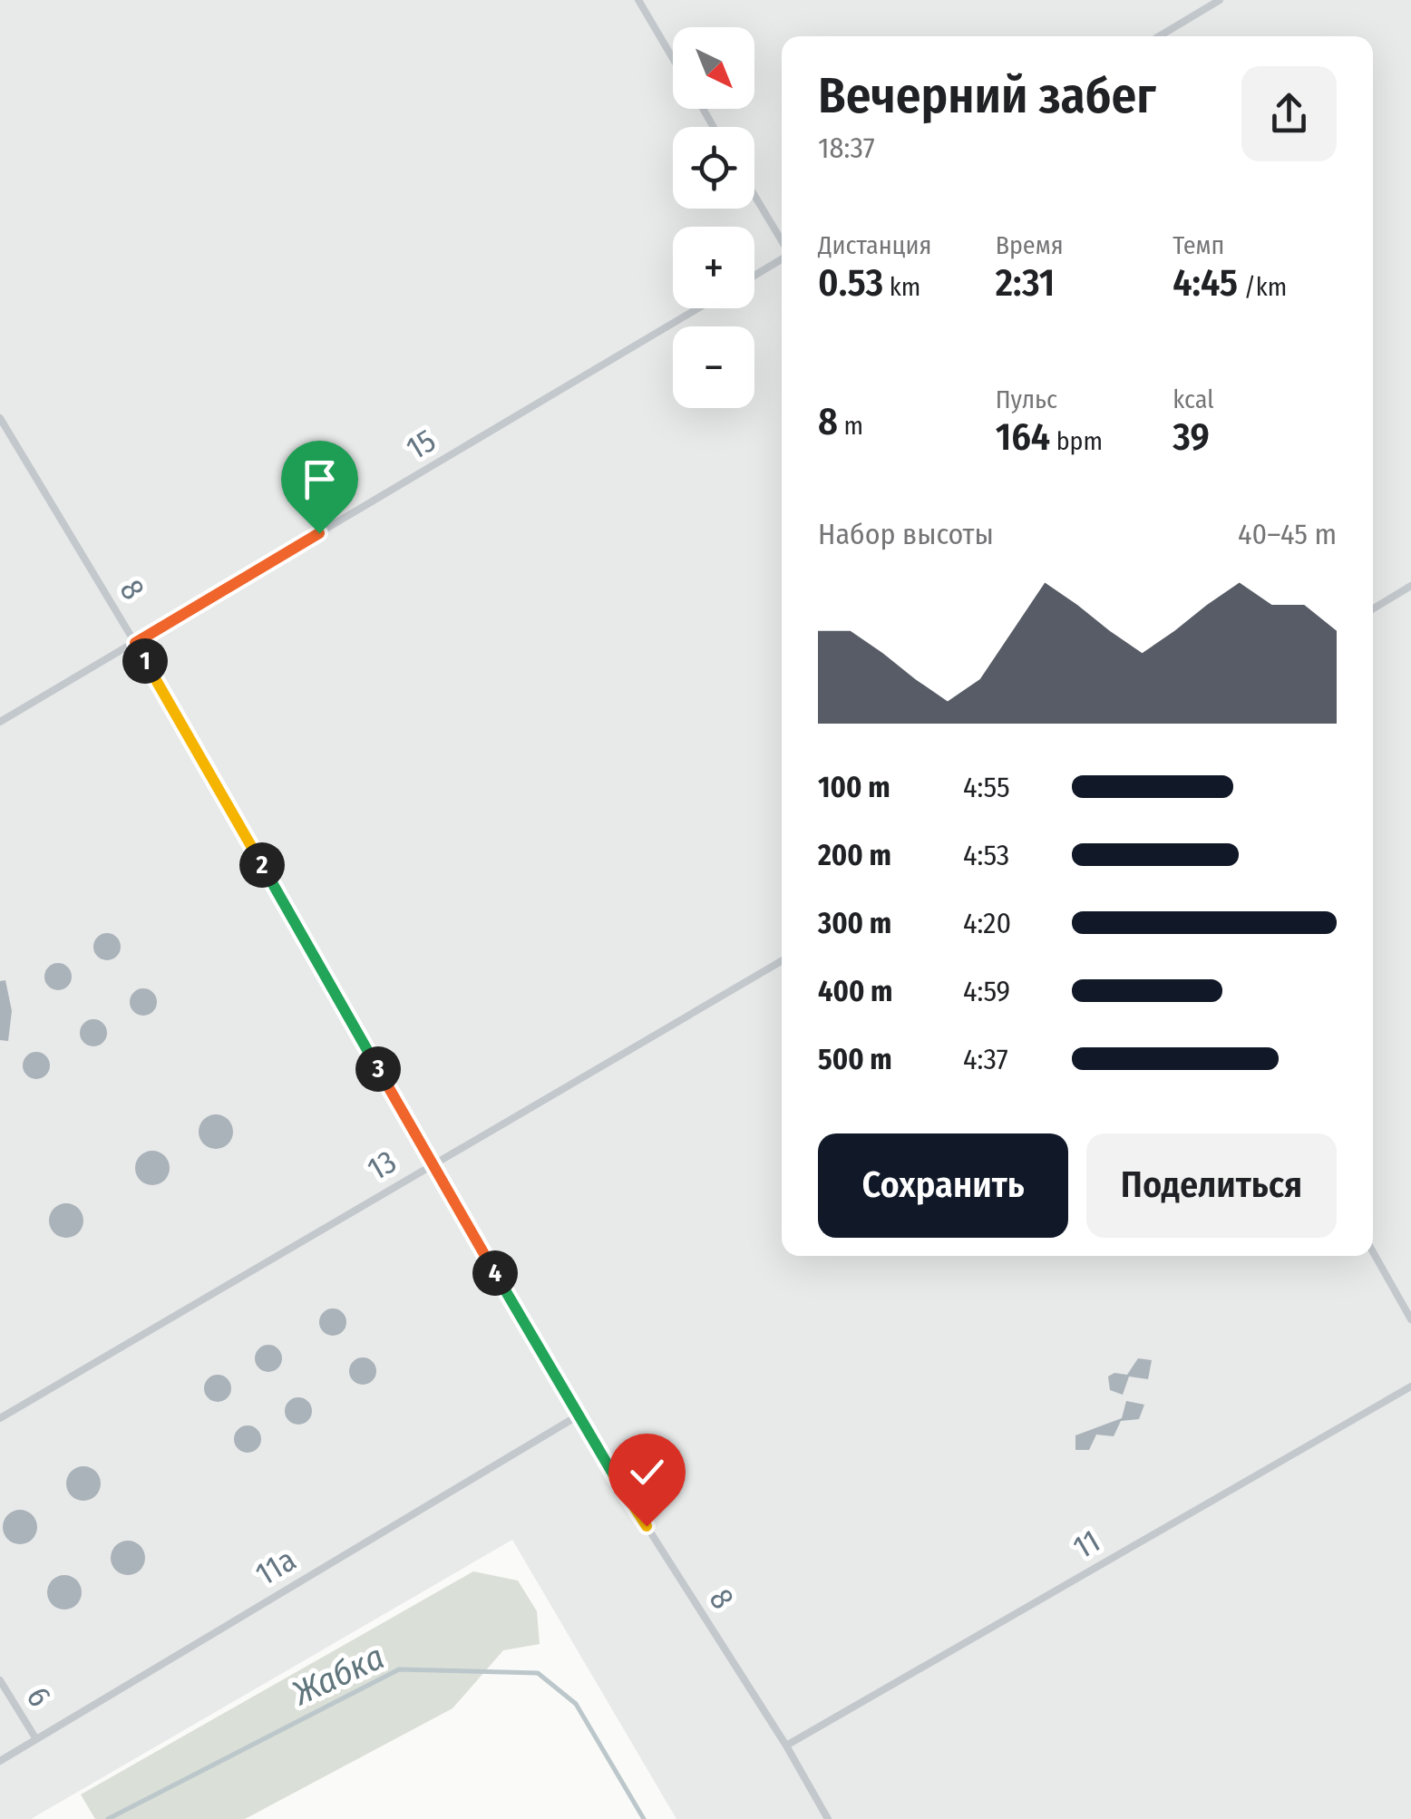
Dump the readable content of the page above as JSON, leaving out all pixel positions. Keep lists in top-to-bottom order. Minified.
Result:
{"streets":{"lane":["15","8","13","11","11a","6"]},"crossings":[["15","8"],["8","13"],["8","11"],["8","11a"],["11a","6"]],"water":["Жабка"],"north":"bottom right","page":{"map_buttons":["+","−"],"heading":["Вечерний забег","18:37"],"stats":[["Дистанция","0.53 km"],["Время","2:31"],["Темп","4:45 /km"],["8 m"],["Пульс","164 bpm"],["kcal","39"]],"chart":["Набор высоты","40–45 m"],"pins":["1","2","3","4"],"list":[{"name":"100 m","note":"4:55"},{"name":"200 m","note":"4:53"},{"name":"300 m","note":"4:20"},{"name":"400 m","note":"4:59"},{"name":"500 m","note":"4:37"}],"buttons":["Сохранить","Поделиться"]}}
